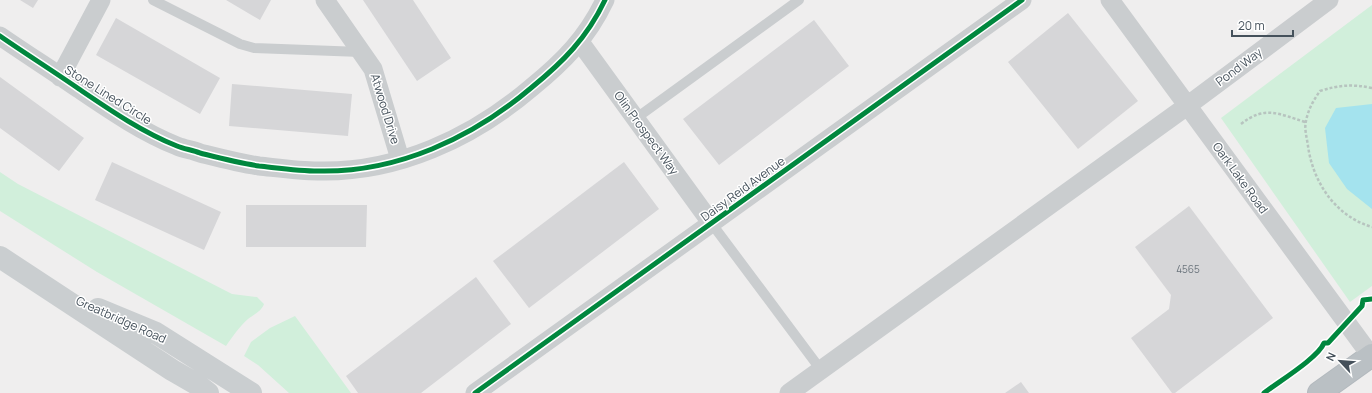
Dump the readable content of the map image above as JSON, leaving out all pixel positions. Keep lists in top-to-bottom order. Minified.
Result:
{"streets":{"street":["Pond Way","Stone Lined Circle","Atwood Drive","Olin Prospect Way","Oark Lake Road","Daisy Reid Avenue","Greatbridge Road"]},"crossings":[["Pond Way","Oark Lake Road"],["Stone Lined Circle","Atwood Drive"],["Stone Lined Circle","Olin Prospect Way"],["Olin Prospect Way","Daisy Reid Avenue"]],"house_numbers":["4565"],"scale_bar":"20 m","north":"top left"}
